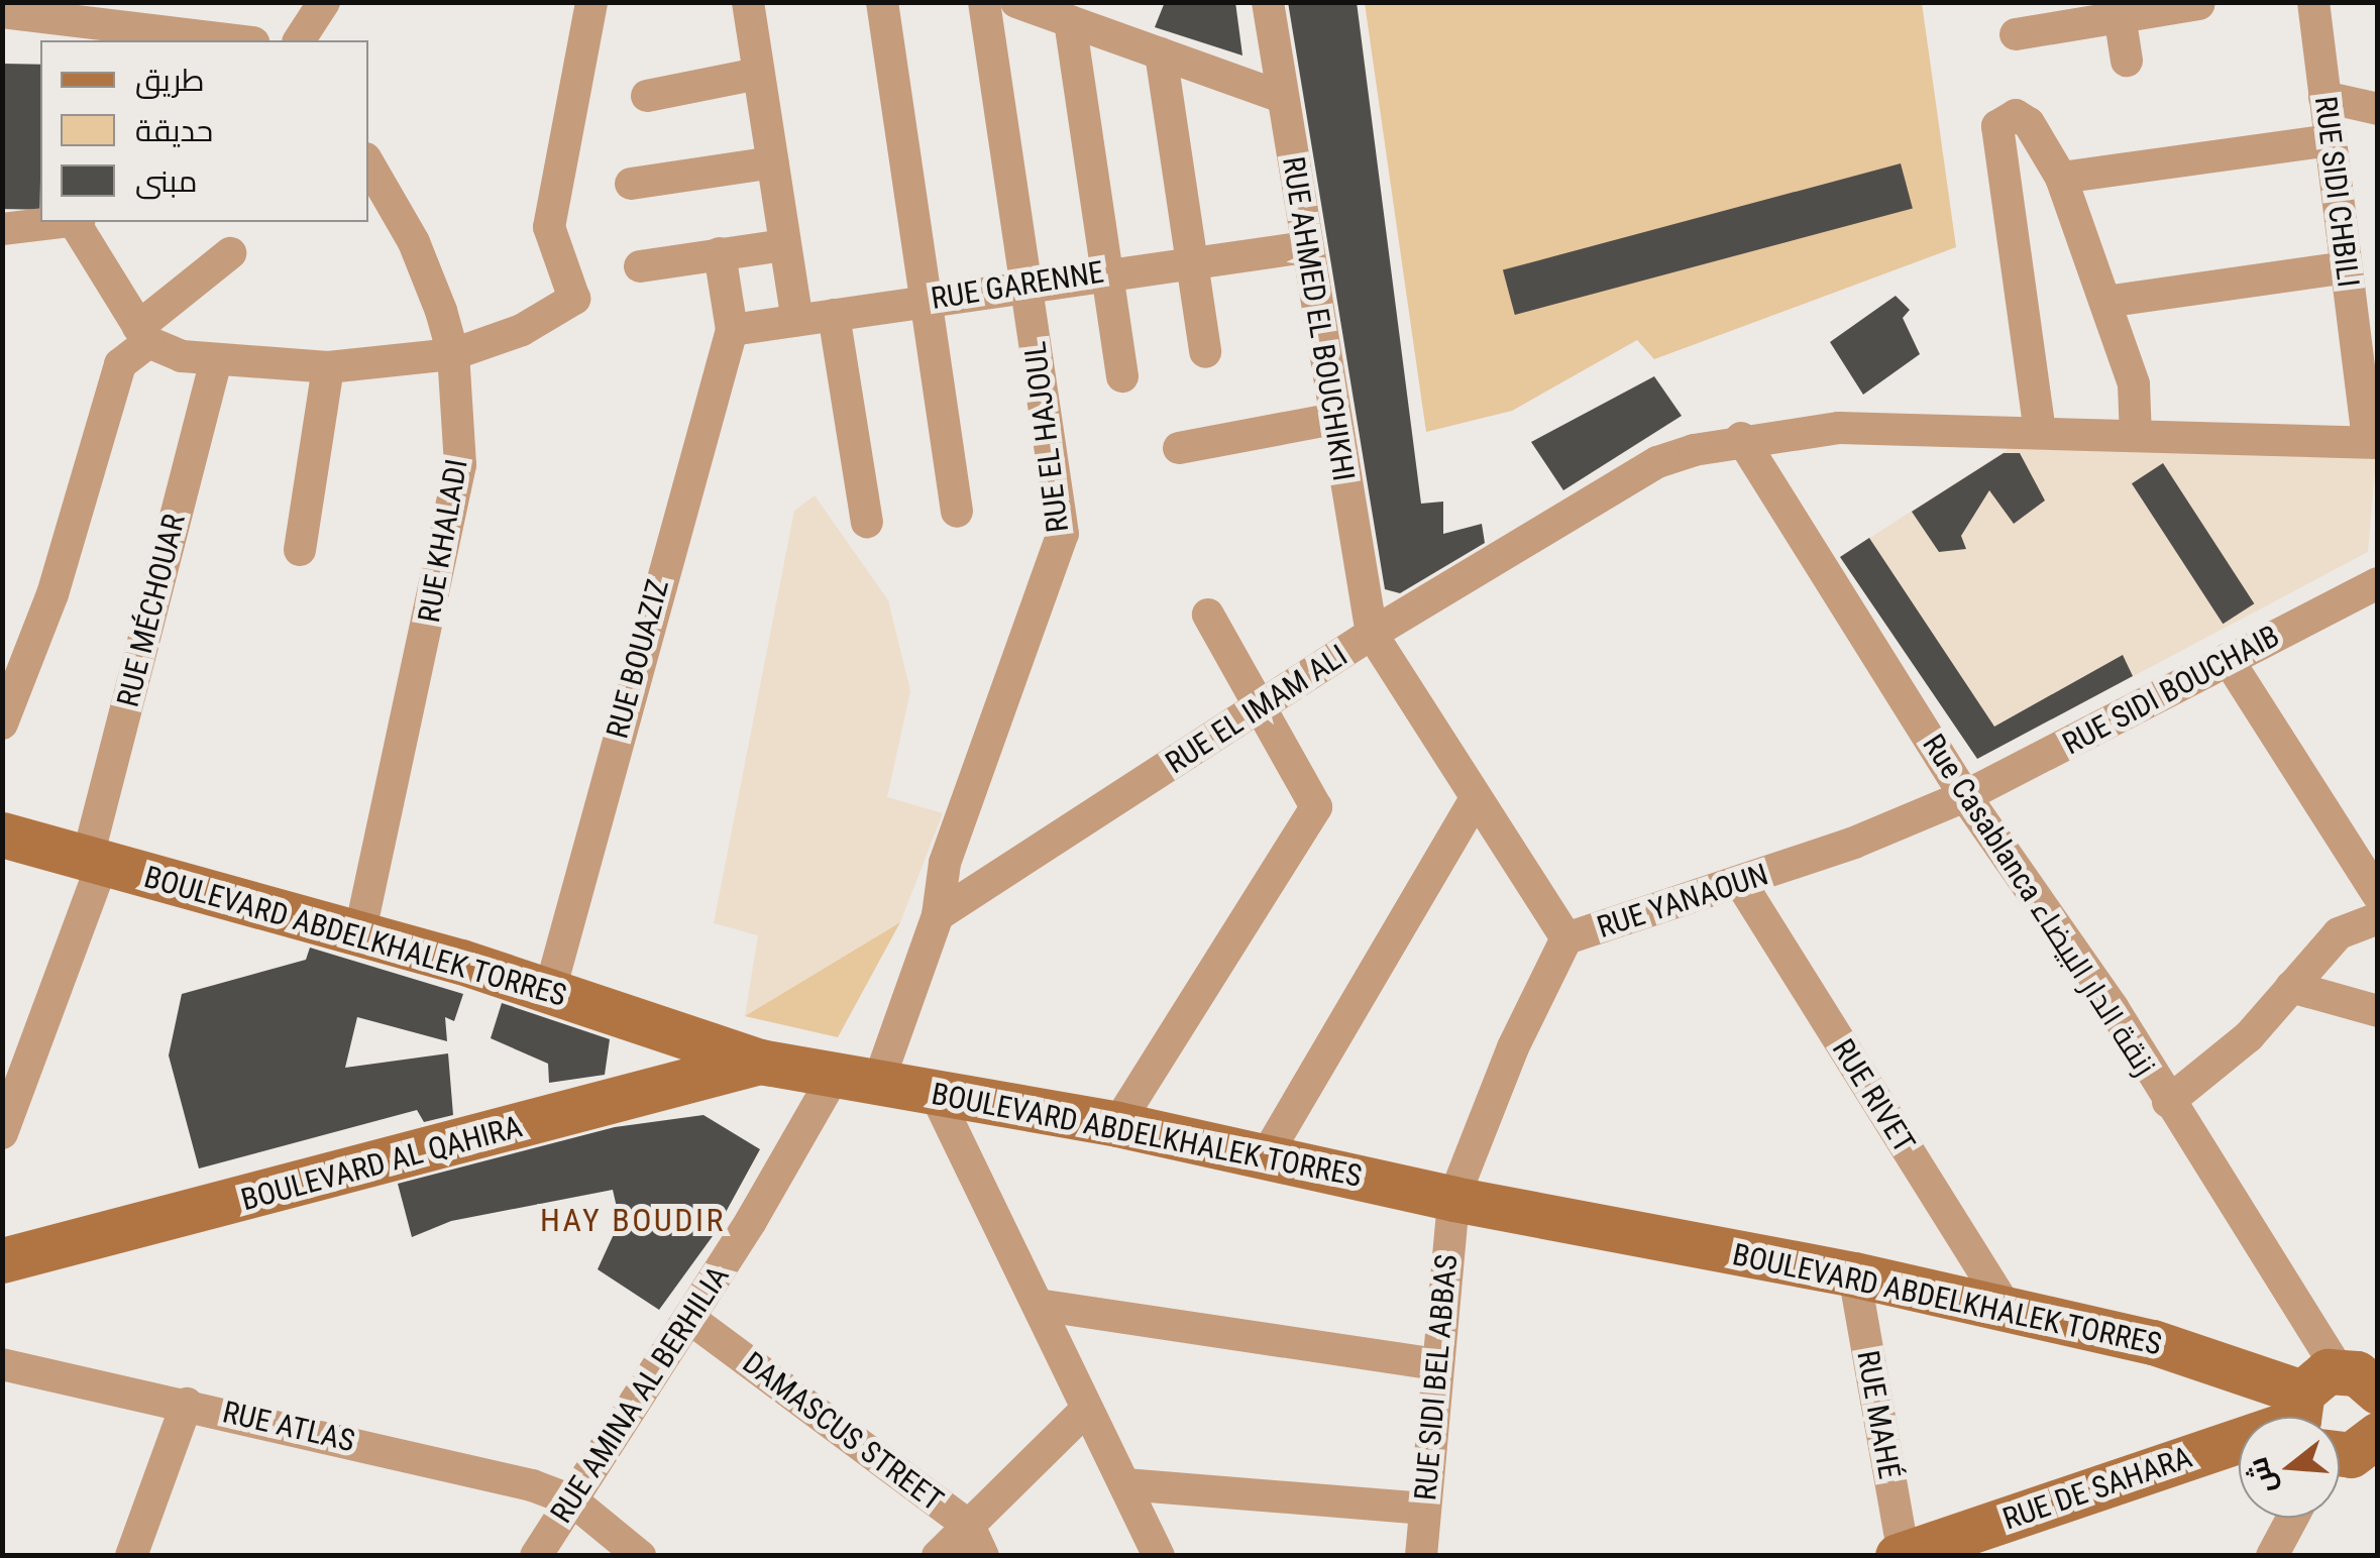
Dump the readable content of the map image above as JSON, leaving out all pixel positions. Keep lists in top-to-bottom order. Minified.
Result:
{"streets":{"main road":["BOULEVARD ABDELKHALEK TORRES","BOULEVARD AL QAHIRA","RUE DE SAHARA"],"street":["RUE SIDI CHBILI","RUE GARENNE","RUE AHMED EL BOUCHIKHI","RUE EL HAJOUL","RUE KHALADI","RUE MÉCHOUAR","RUE BOUAZIZ","RUE SIDI BOUCHAIB","RUE EL IMAM ALI","RUE YANAOUN","Rue Casablanca زنقة الدار البيضاء","RUE RIVET","RUE SIDI BEL ABBAS","RUE AMINA AL BERHILIA","RUE MAHÉ","RUE ATLAS","DAMASCUS STREET"]},"crossings":[["RUE SIDI CHBILI","RUE EL IMAM ALI"],["RUE GARENNE","RUE AHMED EL BOUCHIKHI"],["RUE GARENNE","RUE EL HAJOUL"],["RUE GARENNE","RUE BOUAZIZ"],["RUE AHMED EL BOUCHIKHI","RUE EL IMAM ALI"],["RUE AHMED EL BOUCHIKHI","RUE YANAOUN"],["RUE EL HAJOUL","RUE EL IMAM ALI"],["RUE KHALADI","BOULEVARD ABDELKHALEK TORRES"],["RUE MÉCHOUAR","BOULEVARD ABDELKHALEK TORRES"],["RUE BOUAZIZ","BOULEVARD ABDELKHALEK TORRES"],["RUE SIDI BOUCHAIB","RUE YANAOUN"],["RUE SIDI BOUCHAIB","Rue Casablanca زنقة الدار البيضاء"],["RUE EL IMAM ALI","RUE YANAOUN"],["RUE EL IMAM ALI","Rue Casablanca زنقة الدار البيضاء"],["RUE YANAOUN","Rue Casablanca زنقة الدار البيضاء"],["RUE YANAOUN","RUE RIVET"],["RUE YANAOUN","RUE SIDI BEL ABBAS"],["Rue Casablanca زنقة الدار البيضاء","BOULEVARD ABDELKHALEK TORRES"],["Rue Casablanca زنقة الدار البيضاء","RUE DE SAHARA"],["BOULEVARD ABDELKHALEK TORRES","RUE RIVET"],["BOULEVARD ABDELKHALEK TORRES","BOULEVARD AL QAHIRA"],["BOULEVARD ABDELKHALEK TORRES","RUE SIDI BEL ABBAS"],["BOULEVARD ABDELKHALEK TORRES","RUE AMINA AL BERHILIA"],["BOULEVARD ABDELKHALEK TORRES","RUE MAHÉ"],["BOULEVARD ABDELKHALEK TORRES","RUE DE SAHARA"],["RUE AMINA AL BERHILIA","RUE ATLAS"],["RUE AMINA AL BERHILIA","DAMASCUS STREET"],["RUE MAHÉ","RUE DE SAHARA"]],"districts":["HAY BOUDIR"],"legend":["طريق","حديقة","مبنى"],"north":"left"}
